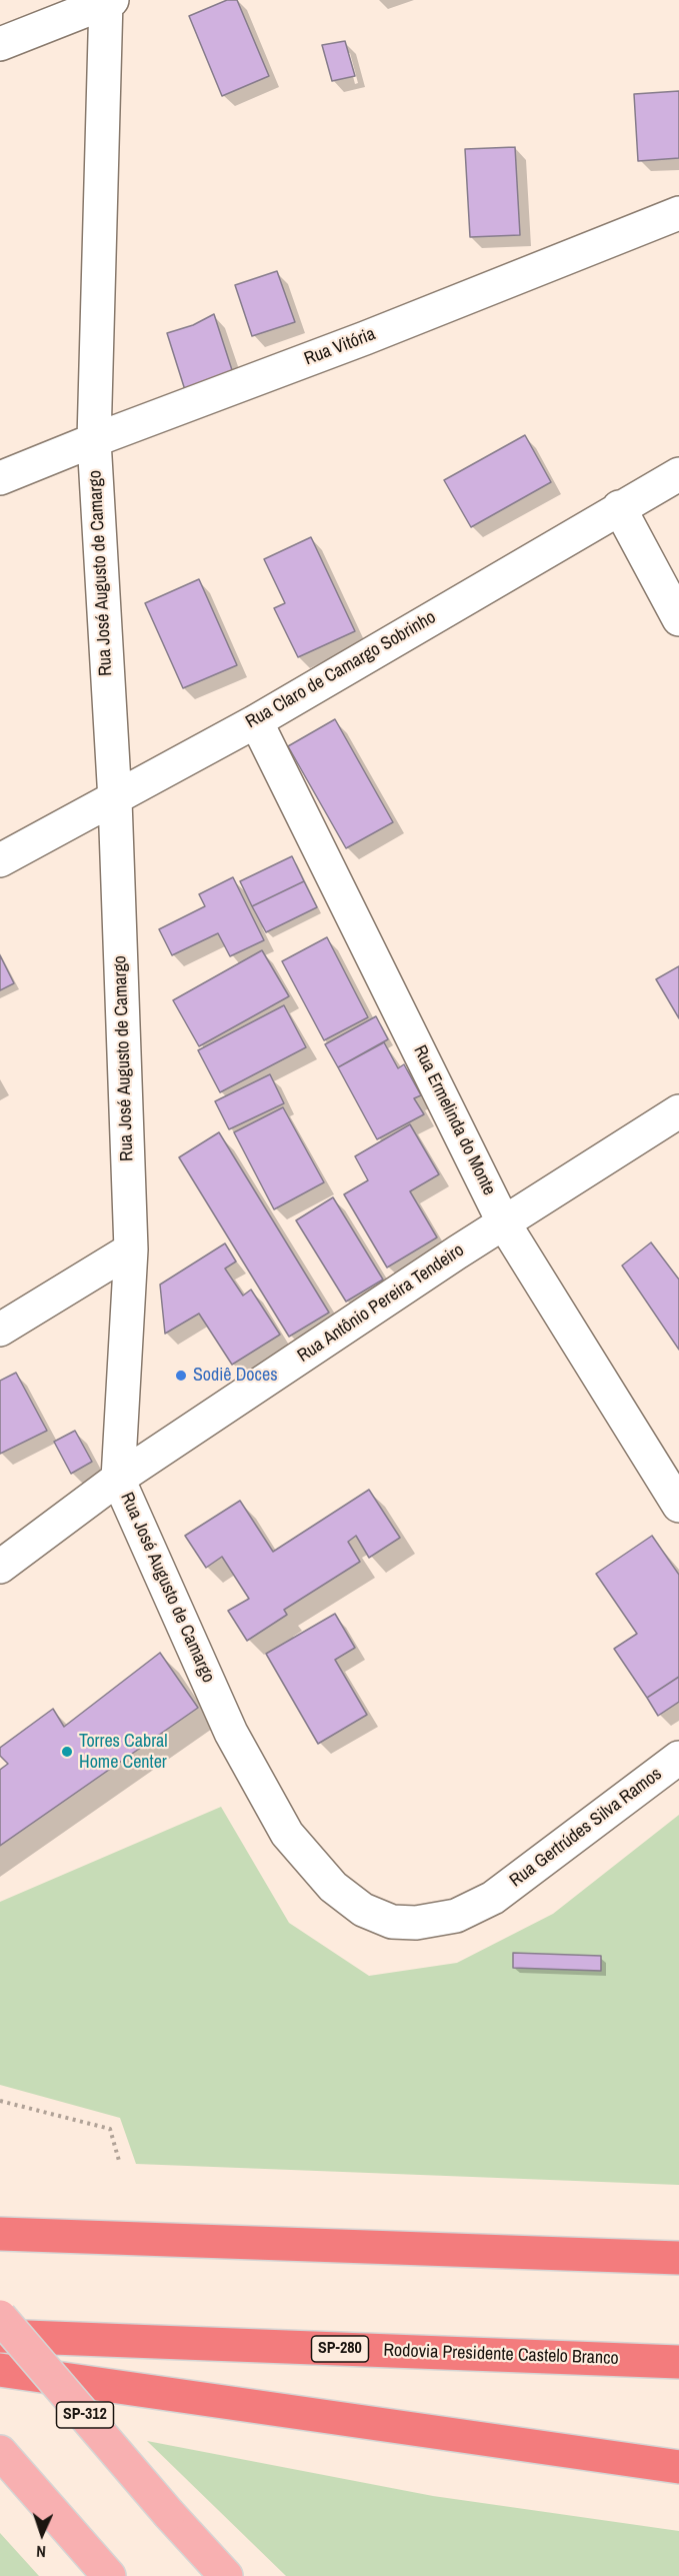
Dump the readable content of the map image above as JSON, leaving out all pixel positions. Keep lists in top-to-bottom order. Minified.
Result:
{"streets":{"highway":["SP-280","Rodovia Presidente Castelo Branco"],"main road":["SP-312"],"street":["Rua Vitória","Rua José Augusto de Camargo","Rua Claro de Camargo Sobrinho","Rua Ermelinda do Monte","Rua Antônio Pereira Tendeiro","Rua Gertrúdes Silva Ramos"]},"crossings":[["Rua Vitória","Rua José Augusto de Camargo"],["Rua José Augusto de Camargo","Rua Claro de Camargo Sobrinho"],["Rua José Augusto de Camargo","Rua Antônio Pereira Tendeiro"],["Rua José Augusto de Camargo","Rua Gertrúdes Silva Ramos"],["Rua Claro de Camargo Sobrinho","Rua Ermelinda do Monte"],["Rua Ermelinda do Monte","Rua Antônio Pereira Tendeiro"]],"places":["Sodiê Doces","Torres Cabral Home Center"],"north":"bottom"}
